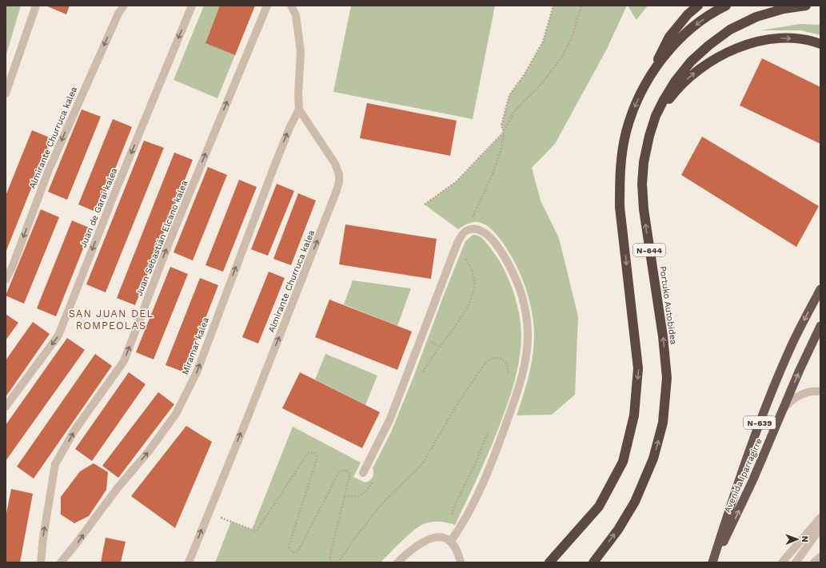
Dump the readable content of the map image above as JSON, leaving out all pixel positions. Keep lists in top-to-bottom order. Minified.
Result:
{"streets":{"highway":["N-644","Portuko Autobidea","N-639","Avenida Iparragirre"],"street":["Almirante Churruca kalea","Juan de Garai kalea","Juan Sebastián Elcano kalea","Miramar kalea"]},"crossings":[["Almirante Churruca kalea","Miramar kalea"],["N-639","Avenida Iparragirre"]],"one_way":["Juan de Garai kalea","Juan Sebastián Elcano kalea","Miramar kalea"],"districts":["SAN JUAN DEL ROMPEOLAS"],"north":"right"}
